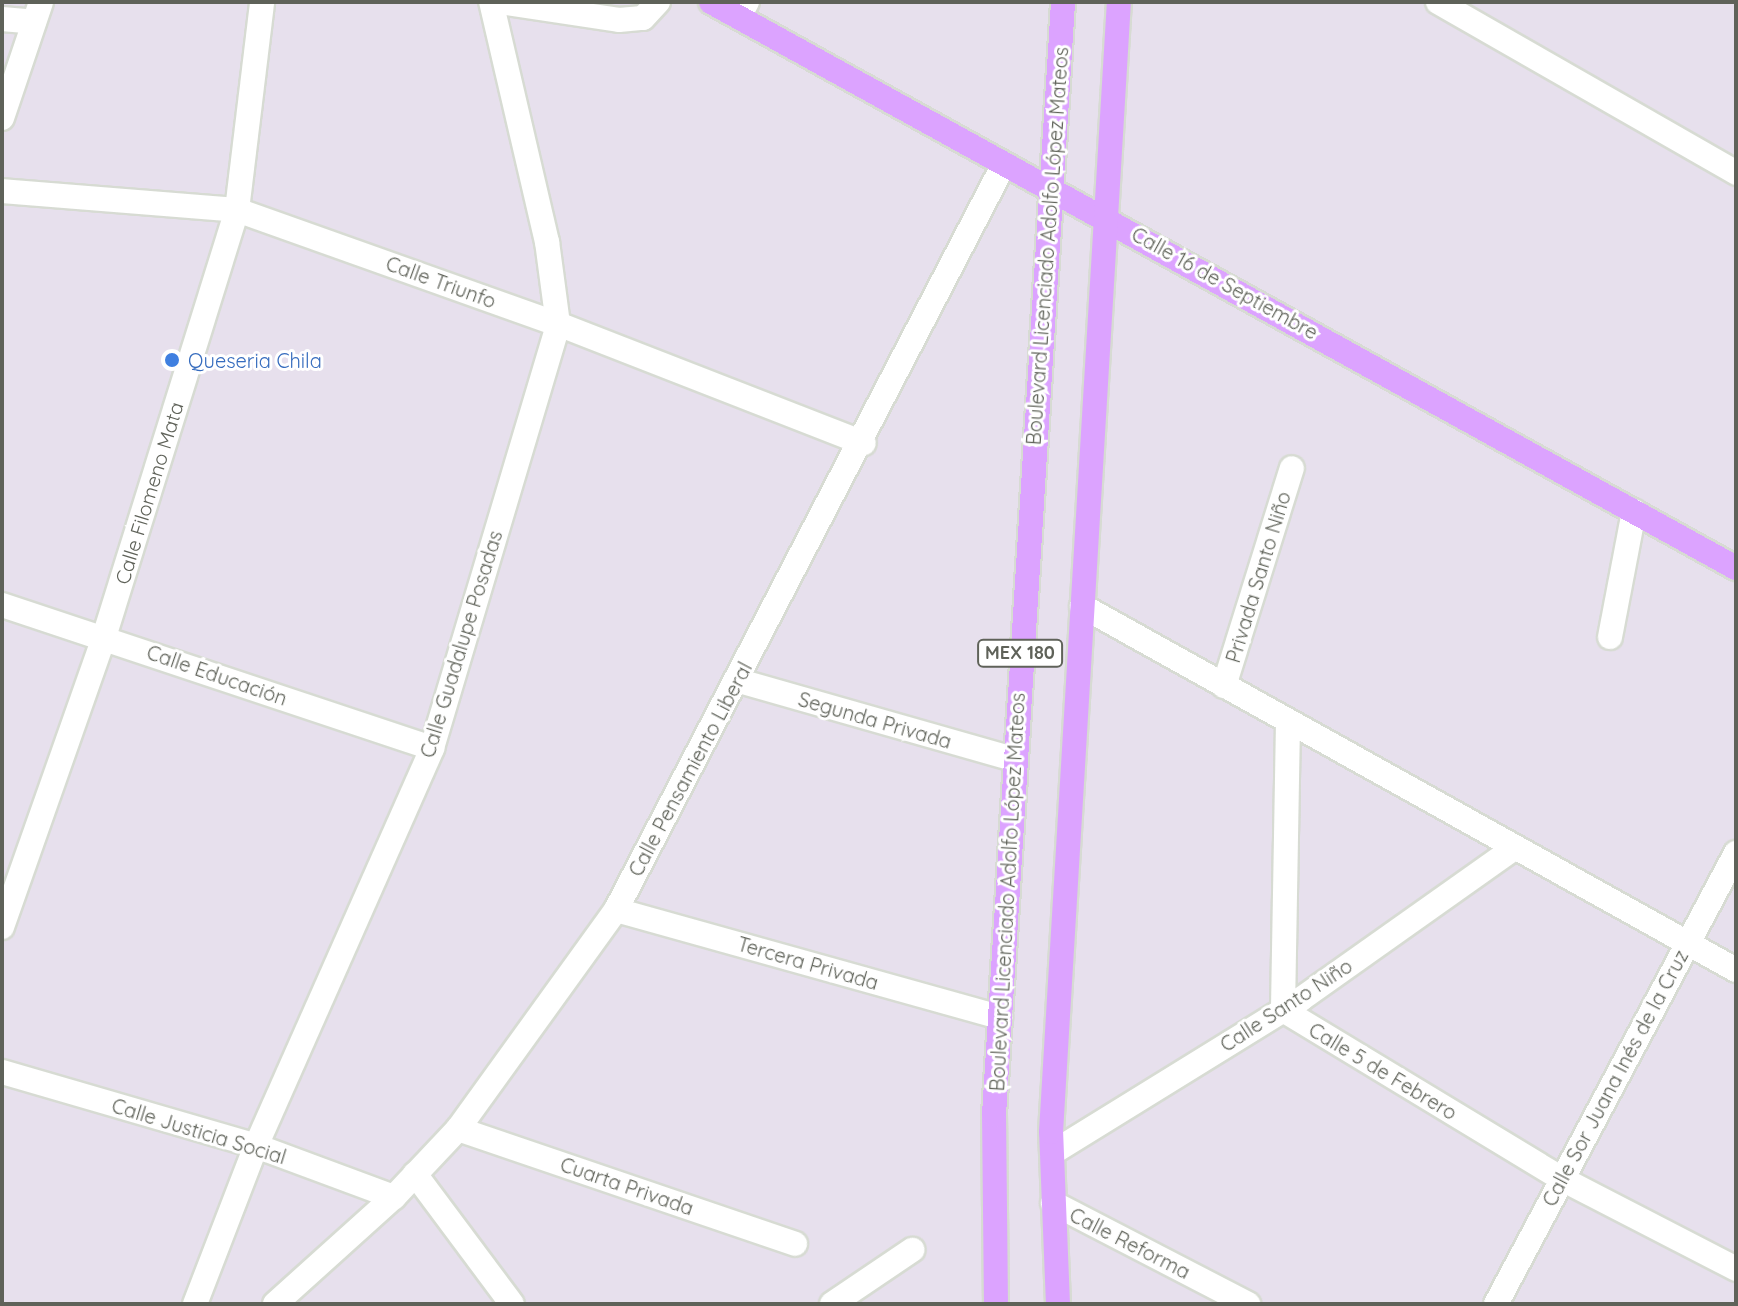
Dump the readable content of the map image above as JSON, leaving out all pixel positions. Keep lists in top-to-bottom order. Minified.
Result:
{"streets":{"main road":["Boulevard Licenciado Adolfo López Mateos","Calle 16 de Septiembre","MEX 180"],"street":["Calle Triunfo","Calle Filomeno Mata","Privada Santo Niño","Calle Guadalupe Posadas","Calle Educación","Segunda Privada","Calle Pensamiento Liberal","Tercera Privada","Calle Santo Niño","Calle 5 de Febrero","Calle Sor Juana Inés de la Cruz","Calle Justicia Social","Cuarta Privada","Calle Reforma"]},"crossings":[["Boulevard Licenciado Adolfo López Mateos","Calle 16 de Septiembre"],["Boulevard Licenciado Adolfo López Mateos","Segunda Privada"],["Boulevard Licenciado Adolfo López Mateos","Tercera Privada"],["Calle Triunfo","Calle Filomeno Mata"],["Calle Triunfo","Calle Guadalupe Posadas"],["Calle Triunfo","Calle Pensamiento Liberal"],["Calle 16 de Septiembre","MEX 180"],["Calle 16 de Septiembre","Calle Pensamiento Liberal"],["Calle Filomeno Mata","Calle Educación"],["Calle Guadalupe Posadas","Calle Educación"],["Calle Guadalupe Posadas","Calle Justicia Social"],["MEX 180","Calle Santo Niño"],["MEX 180","Calle Reforma"],["Segunda Privada","Calle Pensamiento Liberal"],["Calle Pensamiento Liberal","Tercera Privada"],["Calle Pensamiento Liberal","Calle Justicia Social"],["Calle Pensamiento Liberal","Cuarta Privada"],["Calle Santo Niño","Calle 5 de Febrero"],["Calle 5 de Febrero","Calle Sor Juana Inés de la Cruz"]],"places":["Queseria Chila"]}
